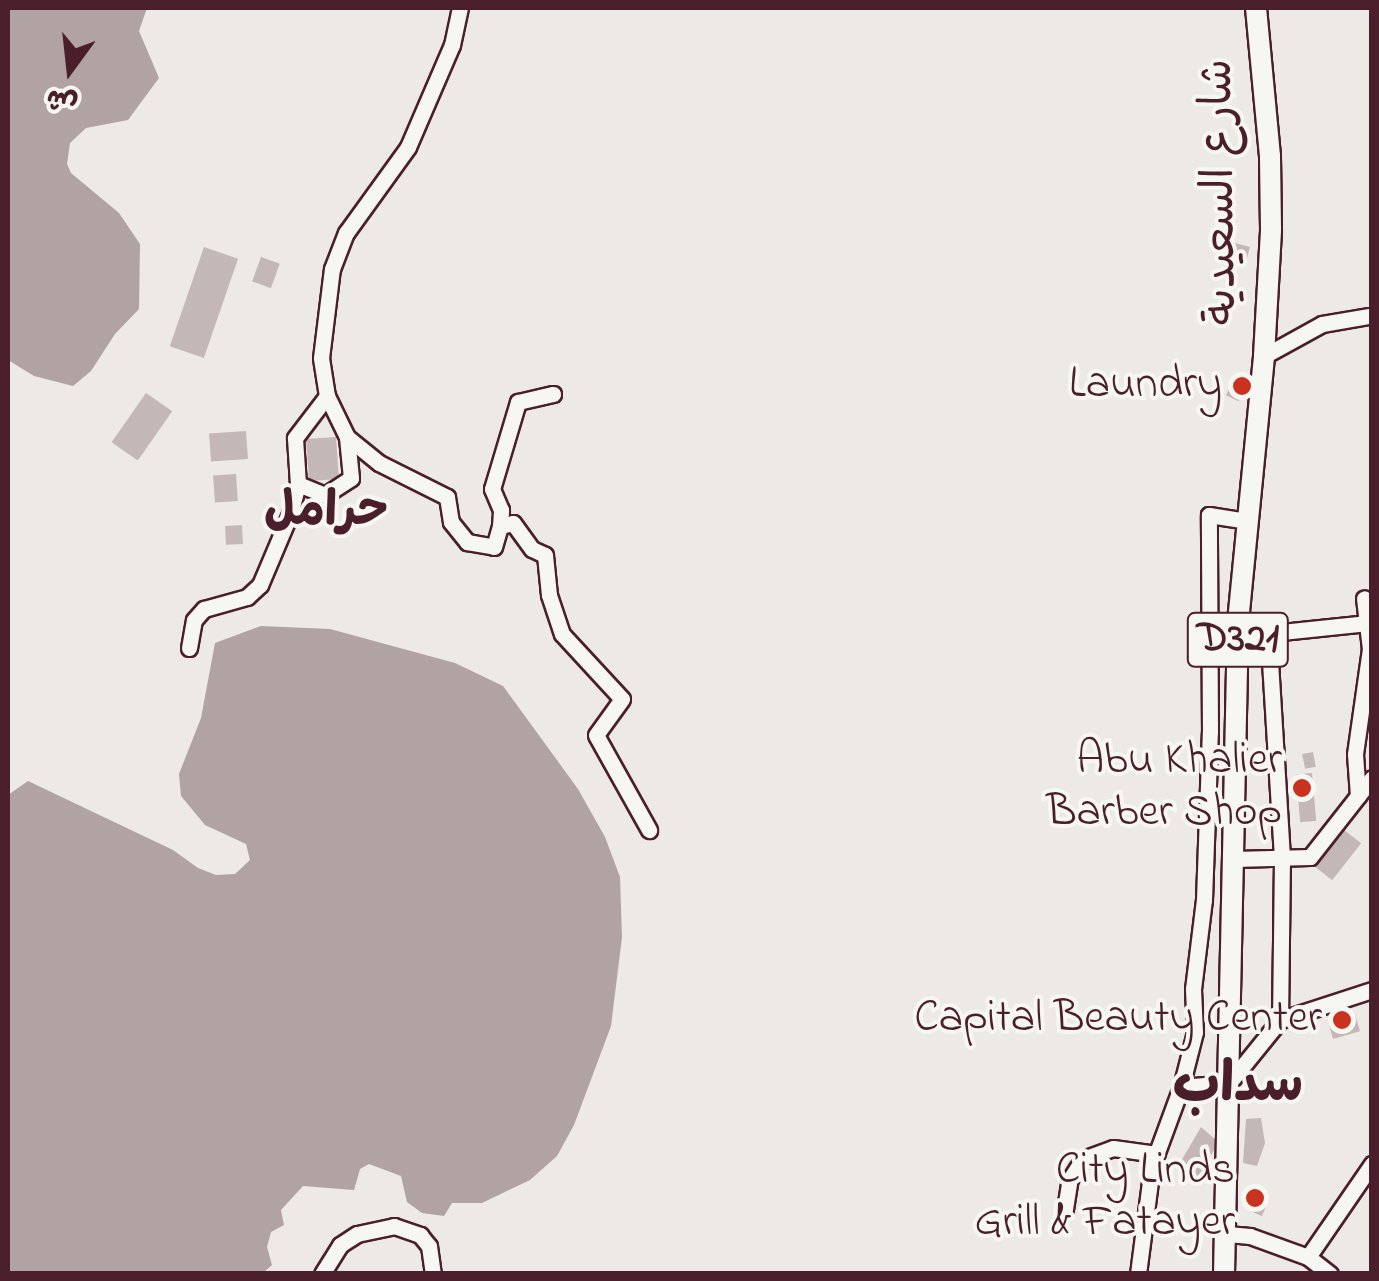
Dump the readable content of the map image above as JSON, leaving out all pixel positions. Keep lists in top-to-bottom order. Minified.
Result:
{"streets":{"main road":["شارع السعيدية","D321"]},"districts":["حرامل","سداب"],"places":["Laundry","Abu Khalier Barber Shop","Capital Beauty Center","City Linds Grill & Fatayer"],"north":"bottom"}
